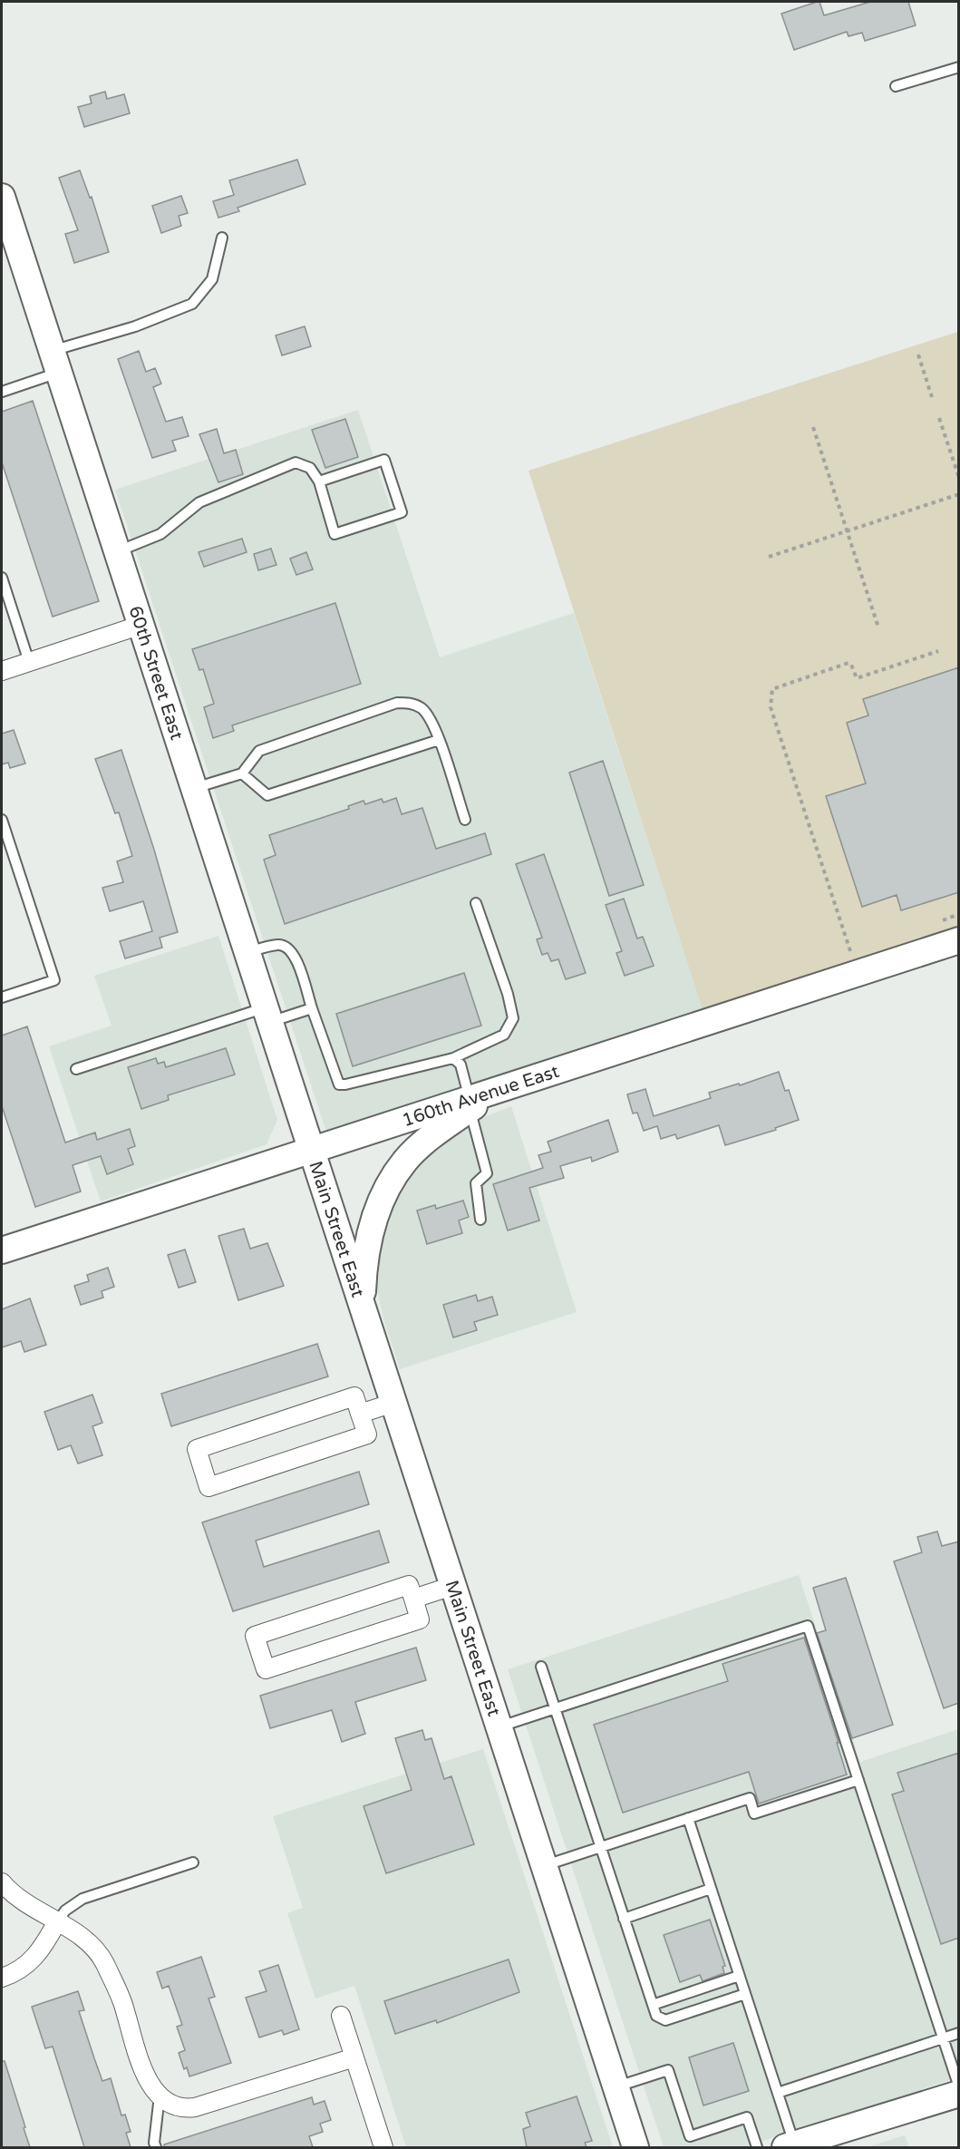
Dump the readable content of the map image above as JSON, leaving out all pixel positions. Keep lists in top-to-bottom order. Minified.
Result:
{"streets":{"street":["60th Street East","160th Avenue East","Main Street East"]},"crossings":[["60th Street East","160th Avenue East"],["60th Street East","Main Street East"],["160th Avenue East","Main Street East"]]}
